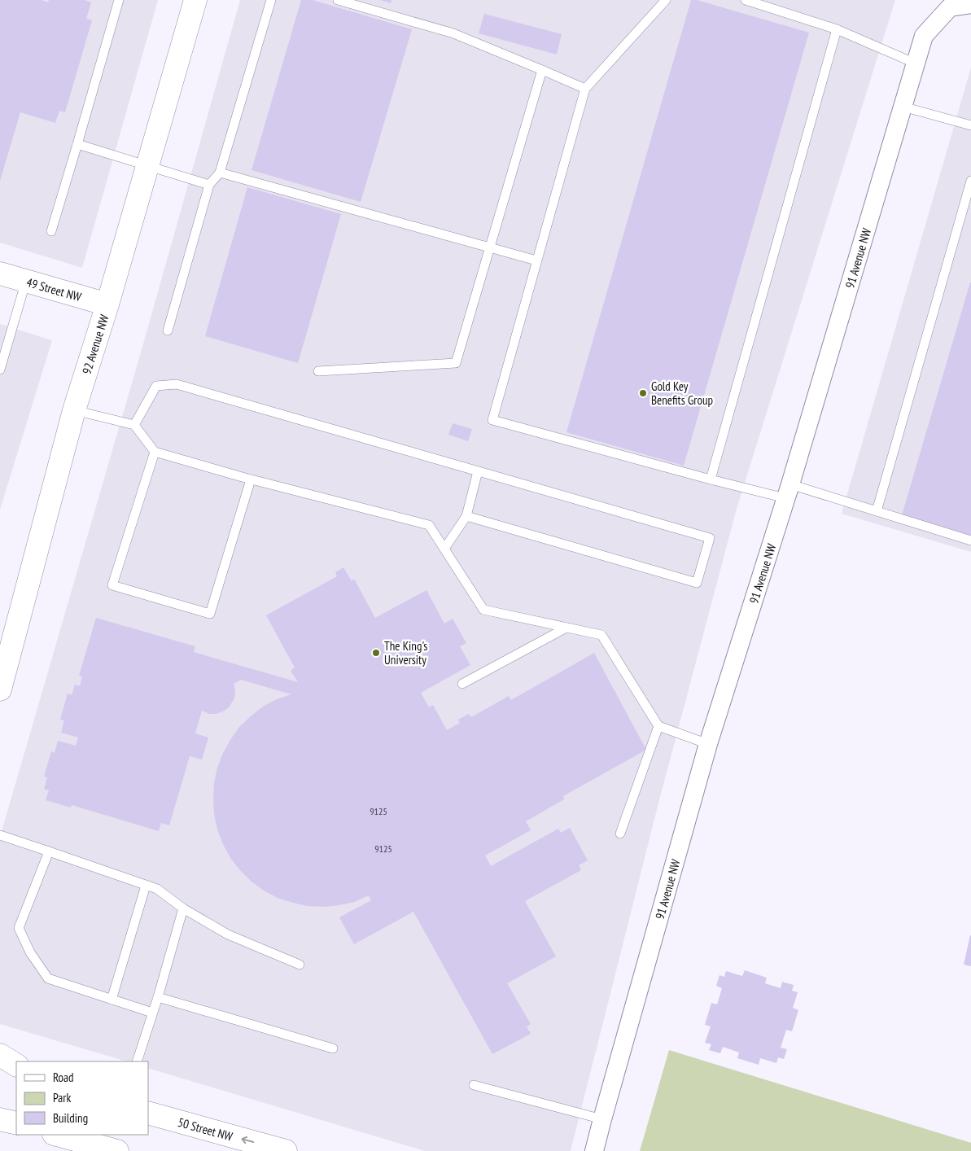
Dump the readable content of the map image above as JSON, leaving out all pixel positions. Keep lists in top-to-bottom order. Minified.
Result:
{"streets":{"main road":["49 Street NW","92 Avenue NW","50 Street NW"],"street":["91 Avenue NW"]},"crossings":[["49 Street NW","92 Avenue NW"]],"one_way":["50 Street NW"],"places":["Gold Key Benefits Group","The King's University"],"house_numbers":["9125","9125"],"legend":["Road","Park","Building"]}
